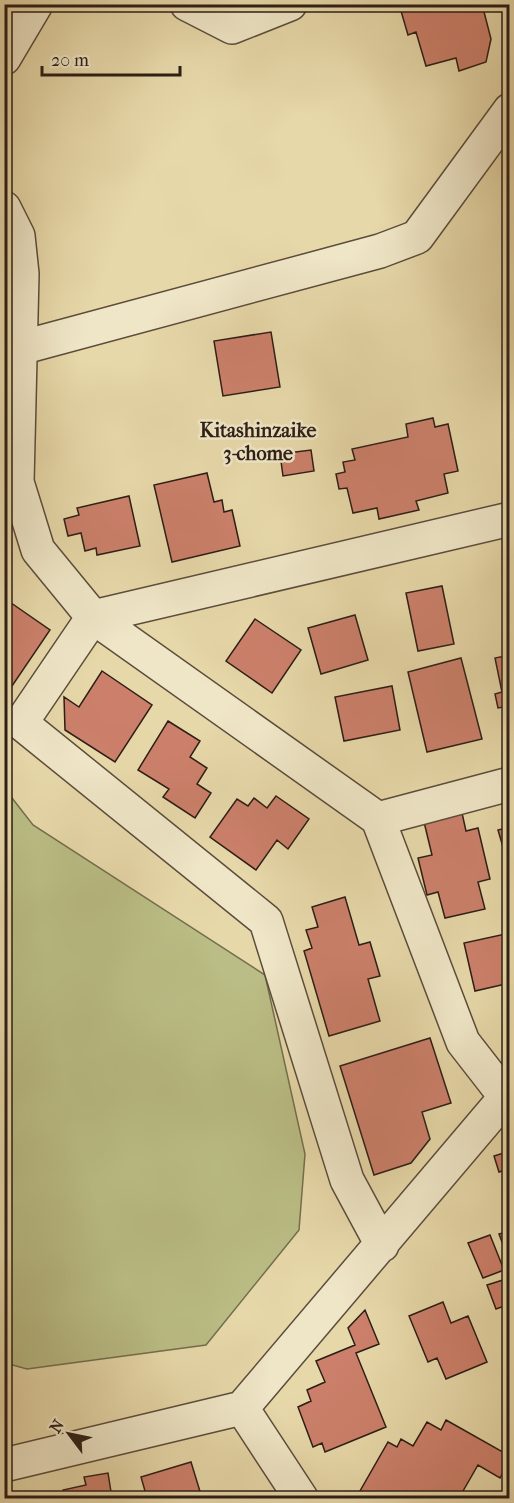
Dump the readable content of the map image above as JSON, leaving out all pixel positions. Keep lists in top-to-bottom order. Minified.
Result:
{"districts":["Kitashinzaike 3-chome"],"scale_bar":"20 m","north":"top left"}
